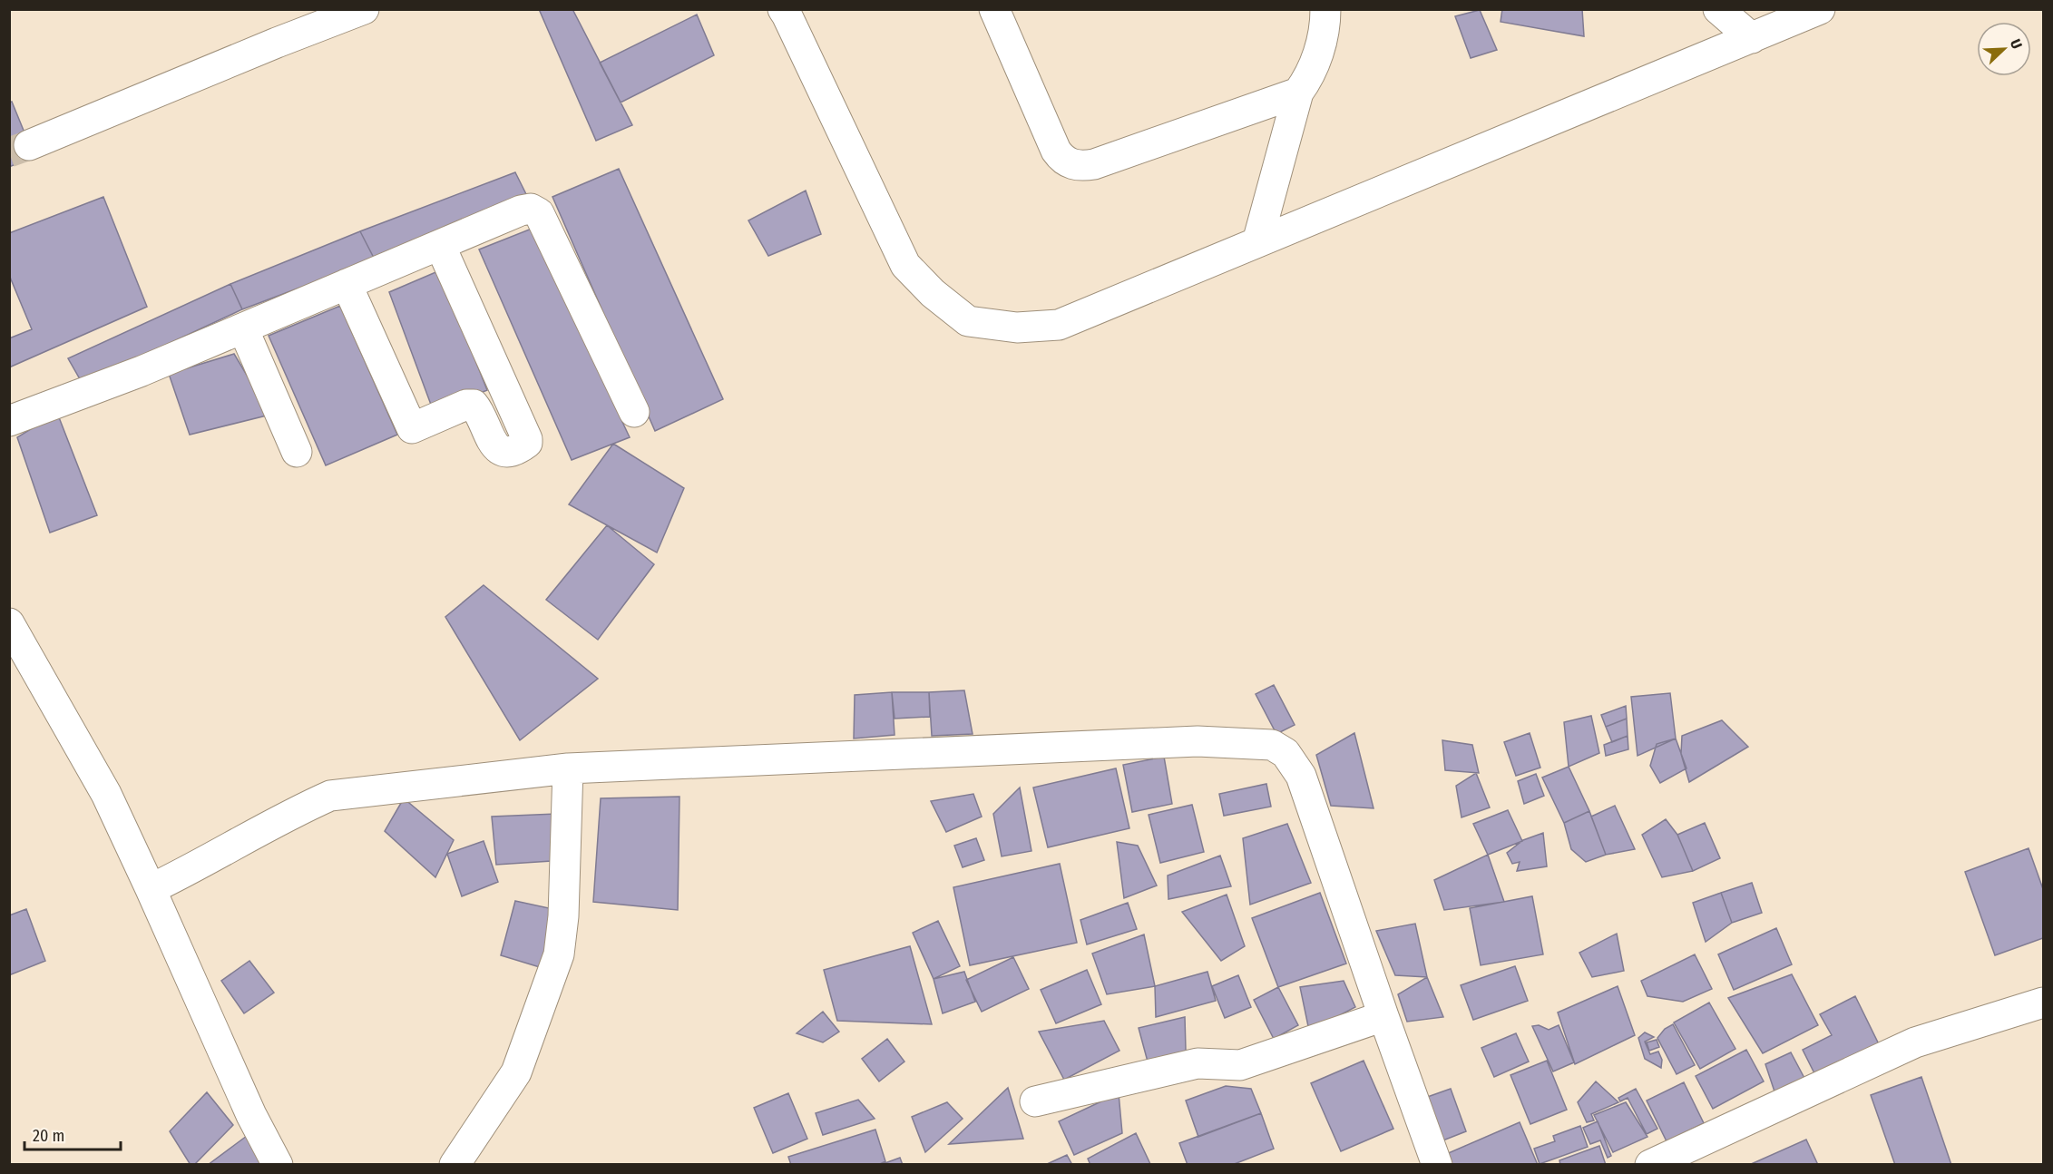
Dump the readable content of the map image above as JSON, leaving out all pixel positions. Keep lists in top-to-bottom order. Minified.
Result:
{"scale_bar":"20 m","north":"top right"}
